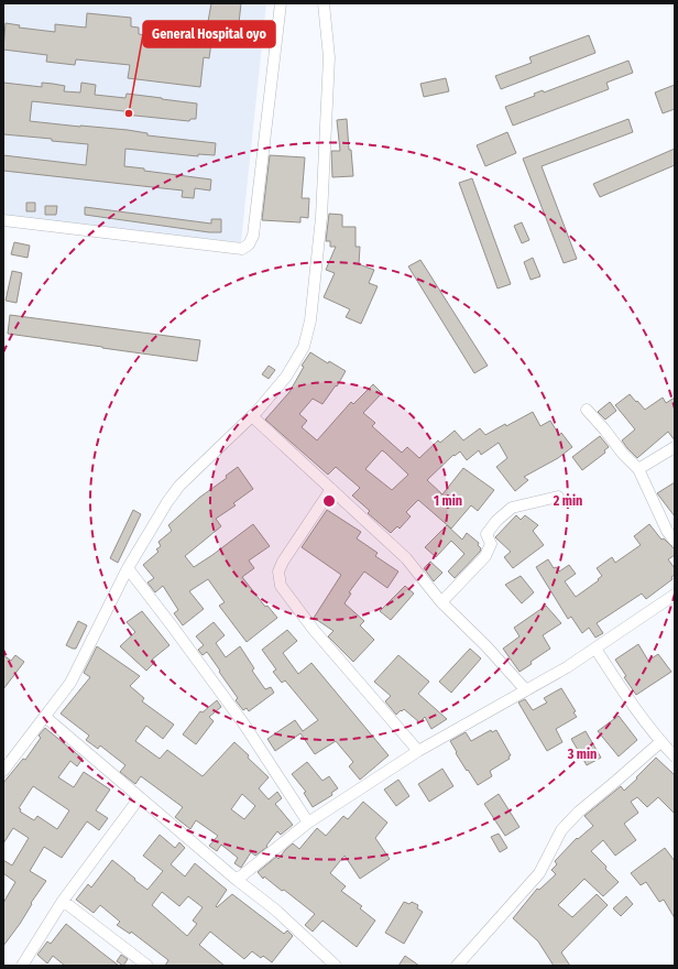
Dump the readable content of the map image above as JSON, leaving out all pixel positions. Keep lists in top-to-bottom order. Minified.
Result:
{"places":["General Hospital oyo"],"rings":["1 min","2 min","3 min"]}
